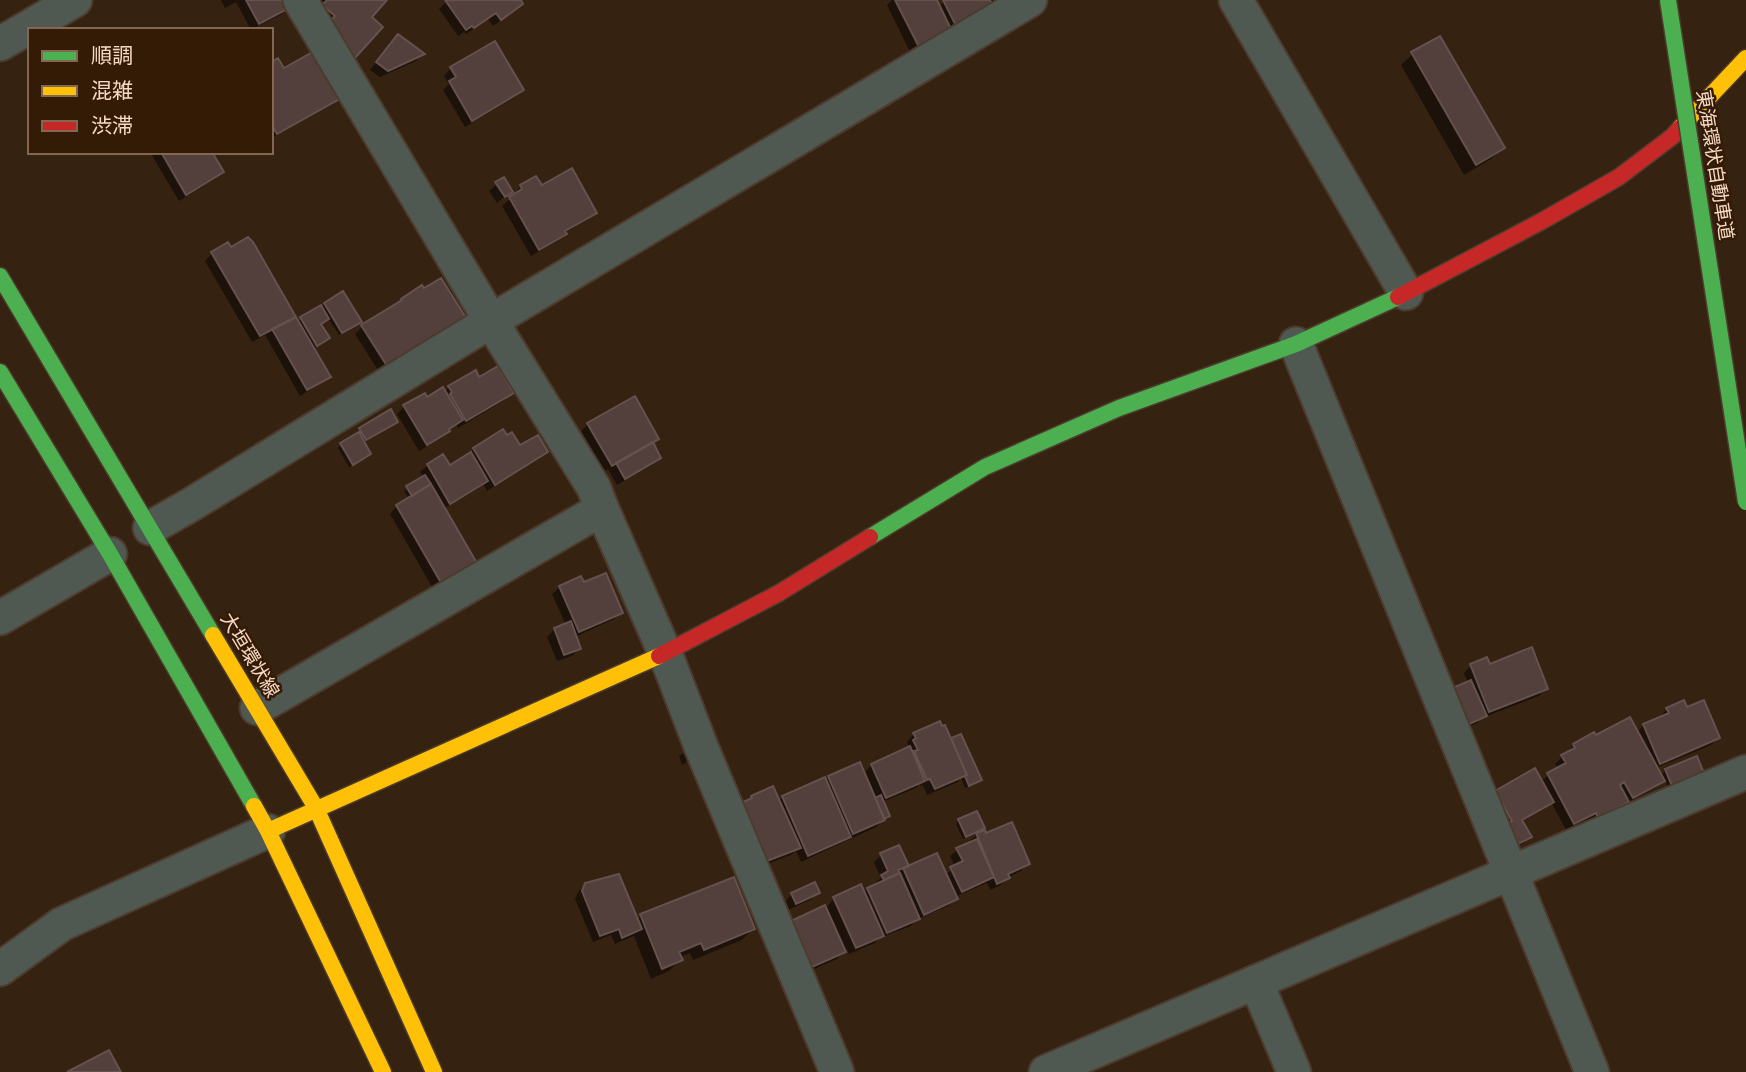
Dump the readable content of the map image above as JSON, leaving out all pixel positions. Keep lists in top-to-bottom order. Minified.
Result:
{"streets":{"main road":["東海環状自動車道","大垣環状線"]},"legend":["順調","混雑","渋滞"]}
